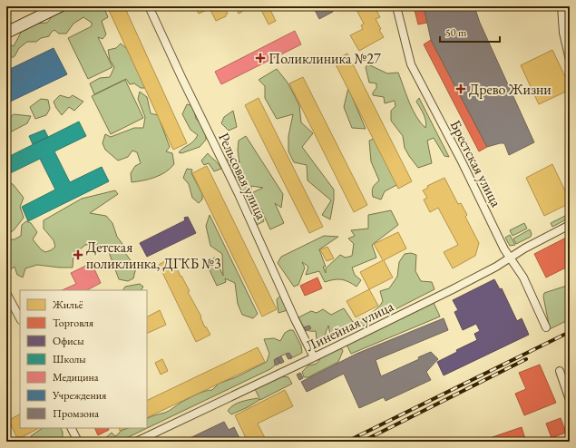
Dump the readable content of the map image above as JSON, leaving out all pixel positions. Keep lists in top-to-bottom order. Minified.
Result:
{"streets":{"street":["Брестская улица","Рельсовая улица","Линейная улица"]},"crossings":[["Брестская улица","Линейная улица"],["Рельсовая улица","Линейная улица"]],"places":{"health":["Поликлиника №27","Древо Жизни","Детская поликлинка, ДГКБ №3"]},"legend":["Жильё","Торговля","Офисы","Школы","Медицина","Учреждения","Промзона"],"scale_bar":"50 m"}
